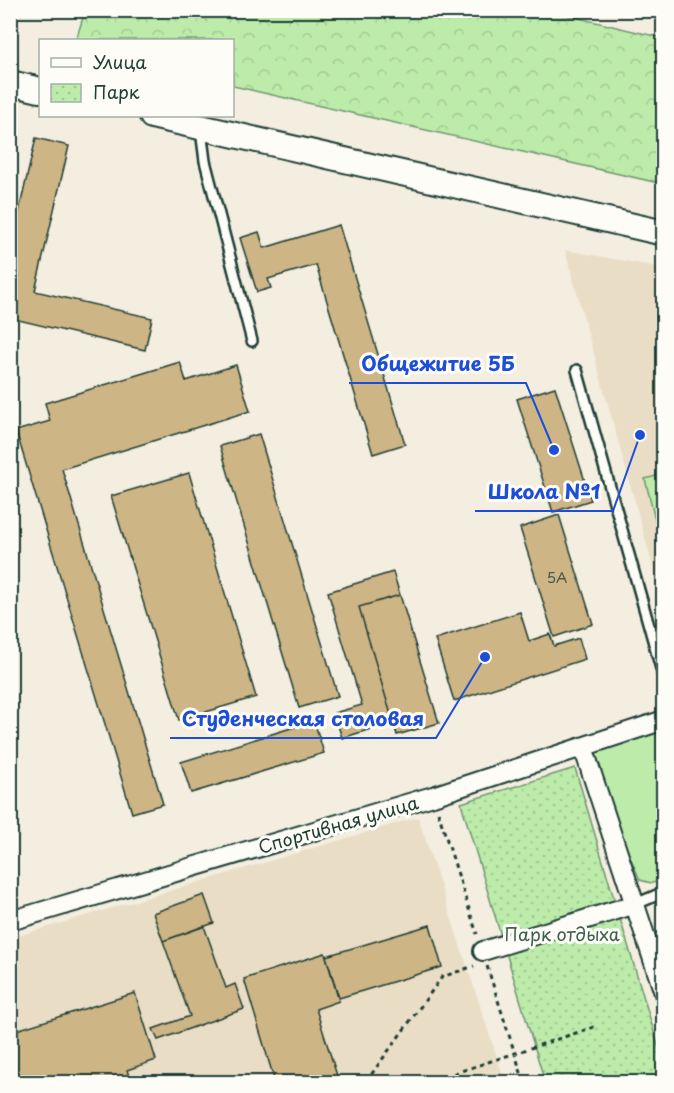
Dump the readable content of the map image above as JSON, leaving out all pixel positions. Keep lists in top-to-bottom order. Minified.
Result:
{"streets":{"street":["Спортивная улица"]},"parks":["Парк отдыха"],"places":["Школа №1","Общежитие 5Б","Студенческая столовая"],"house_numbers":["5А"],"legend":["Улица","Парк"]}
